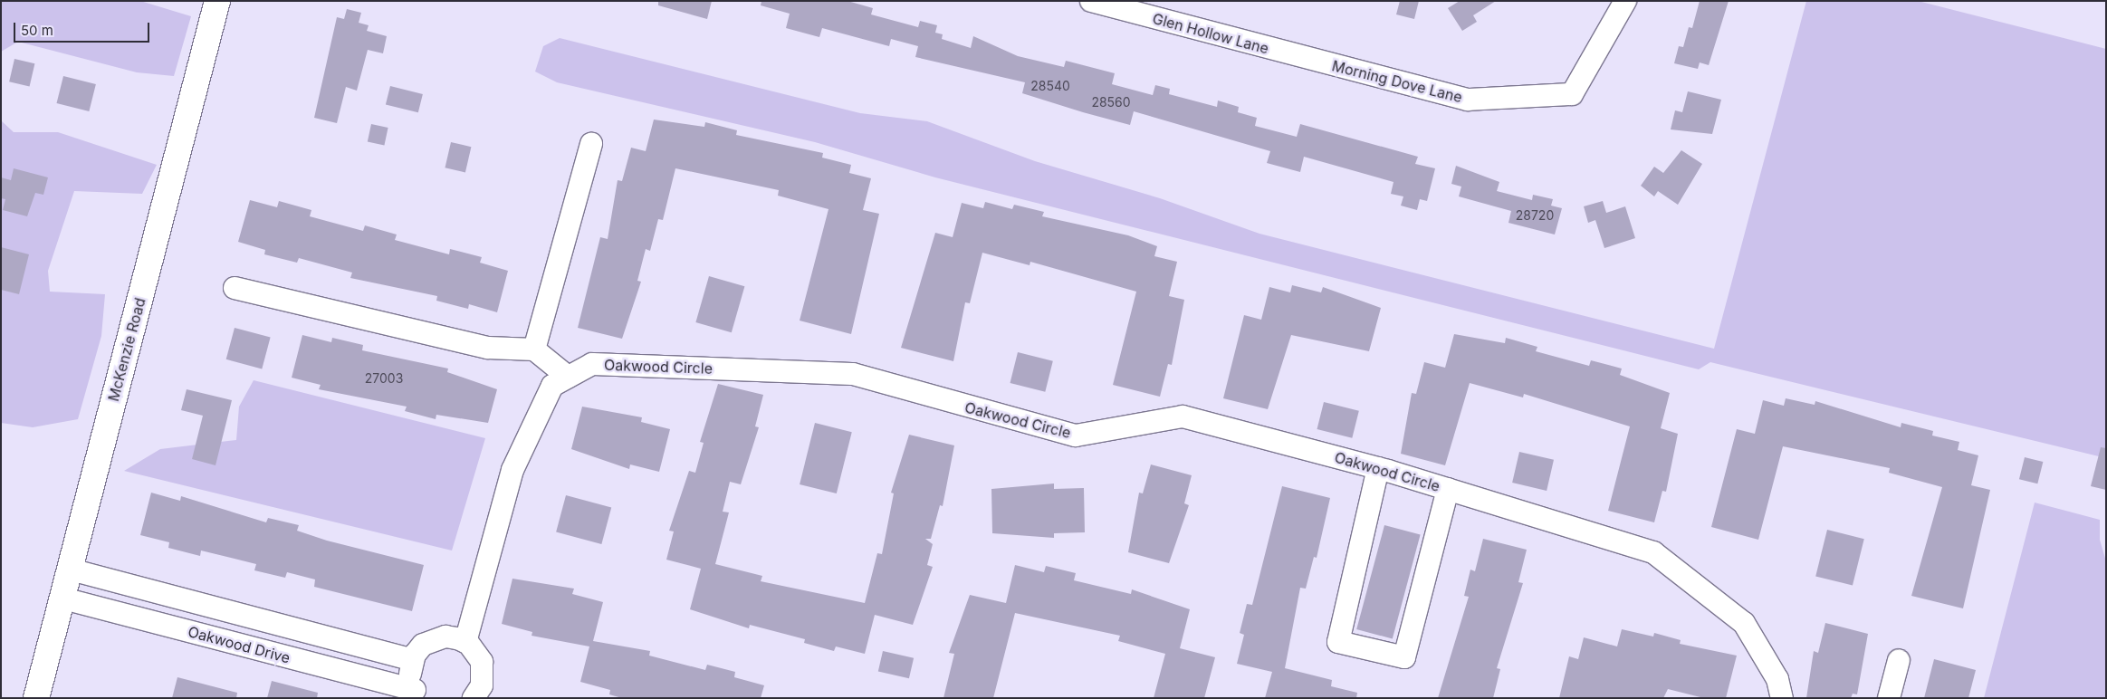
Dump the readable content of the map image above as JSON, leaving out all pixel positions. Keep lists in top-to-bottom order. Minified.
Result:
{"streets":{"street":["Glen Hollow Lane","Morning Dove Lane","McKenzie Road","Oakwood Circle","Oakwood Drive"]},"crossings":[["Glen Hollow Lane","Morning Dove Lane"],["McKenzie Road","Oakwood Drive"]],"house_numbers":["28540","28560","28720","27003"],"scale_bar":"50 m"}
